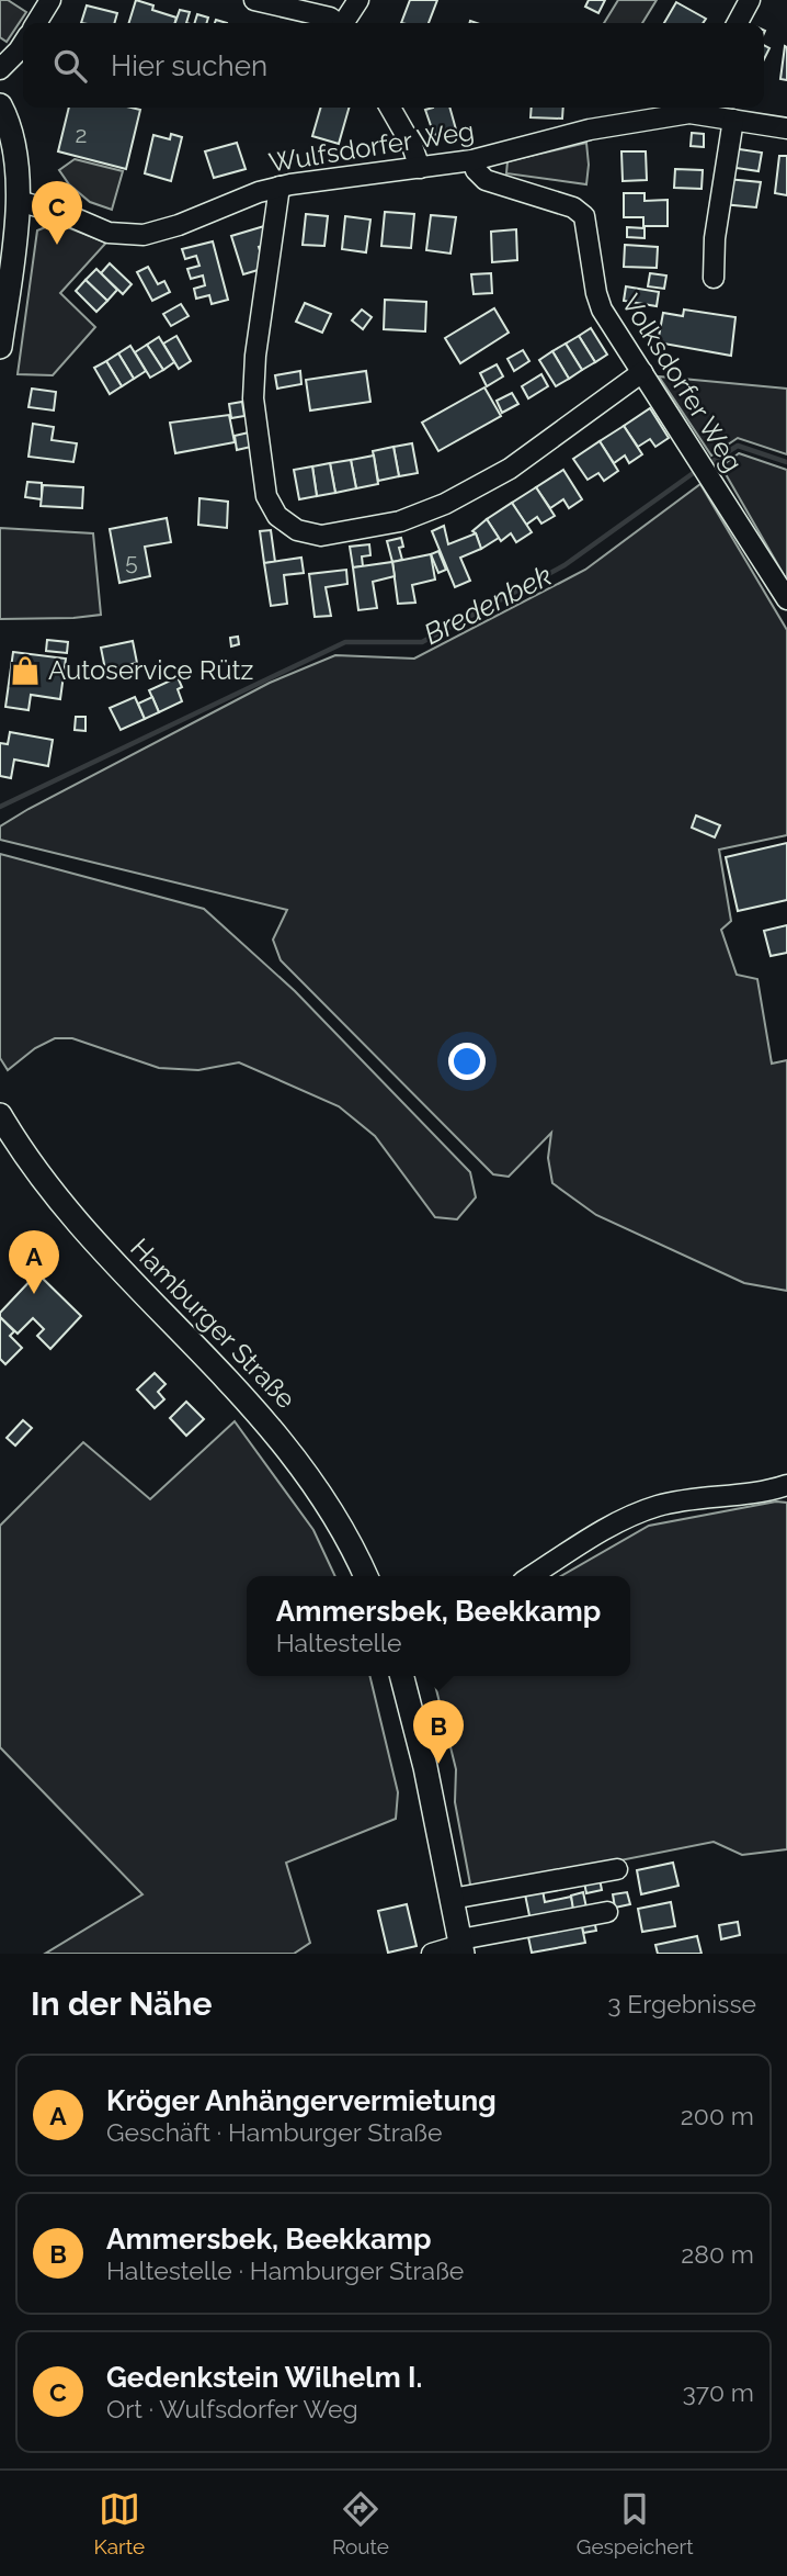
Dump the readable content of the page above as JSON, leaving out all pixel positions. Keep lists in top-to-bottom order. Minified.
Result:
{"streets":{"main road":["Hamburger Straße"],"street":["Wulfsdorfer Weg","Volksdorfer Weg"]},"crossings":[["Wulfsdorfer Weg","Volksdorfer Weg"]],"water":["Bredenbek"],"places":{"shop":["Autoservice Rütz"]},"house_numbers":["2","5"],"page":{"search":"Hier suchen","pins":["C","A","B"],"popup":["Ammersbek, Beekkamp","Haltestelle"],"heading":["In der Nähe","3 Ergebnisse"],"list":[{"mark":"A","name":"Kröger Anhängervermietung","note":"Geschäft · Hamburger Straße","value":"200 m"},{"mark":"B","name":"Ammersbek, Beekkamp","note":"Haltestelle · Hamburger Straße","value":"280 m"},{"mark":"C","name":"Gedenkstein Wilhelm I.","note":"Ort · Wulfsdorfer Weg","value":"370 m"}],"nav":["Karte","Route","Gespeichert"]}}
